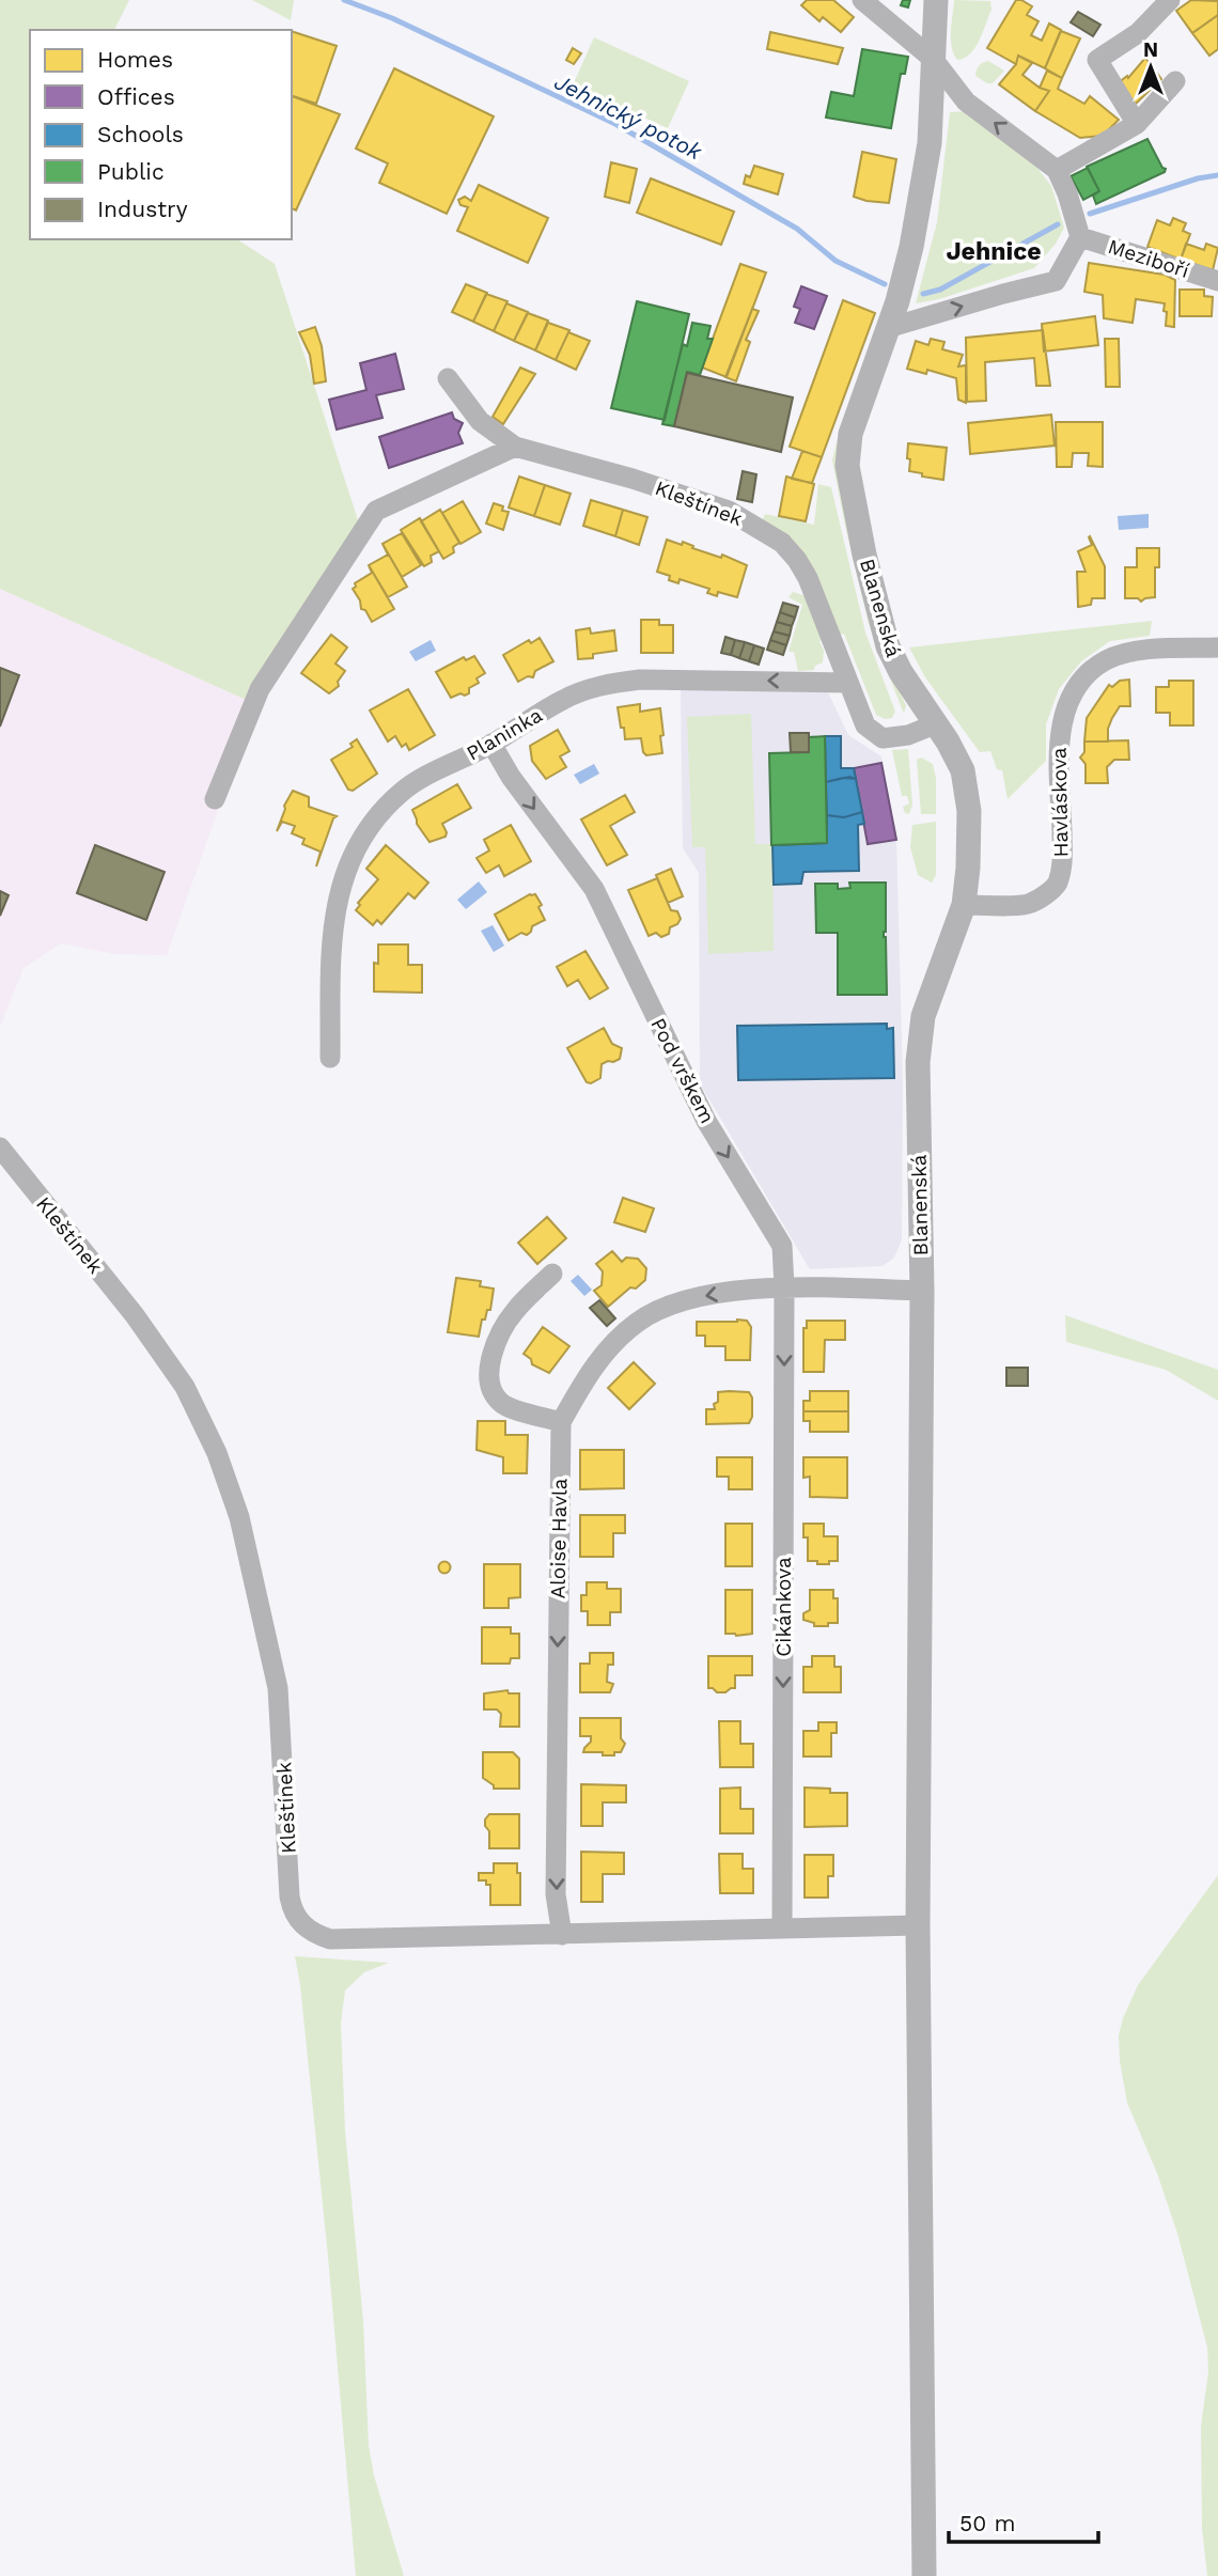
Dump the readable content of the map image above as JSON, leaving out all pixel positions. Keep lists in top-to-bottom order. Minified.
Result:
{"streets":{"street":["Meziboří","Kleštínek","Blanenská","Planinka","Havláskova","Pod vrškem","Aloise Havla","Cikánkova"]},"crossings":[["Kleštínek","Blanenská"],["Kleštínek","Planinka"],["Kleštínek","Aloise Havla"],["Kleštínek","Cikánkova"],["Blanenská","Havláskova"],["Planinka","Pod vrškem"],["Pod vrškem","Cikánkova"]],"one_way":["Planinka","Pod vrškem","Aloise Havla","Cikánkova"],"districts":["Jehnice"],"water":["Jehnický potok"],"legend":["Homes","Offices","Schools","Public","Industry"],"scale_bar":"50 m","north":"top"}
